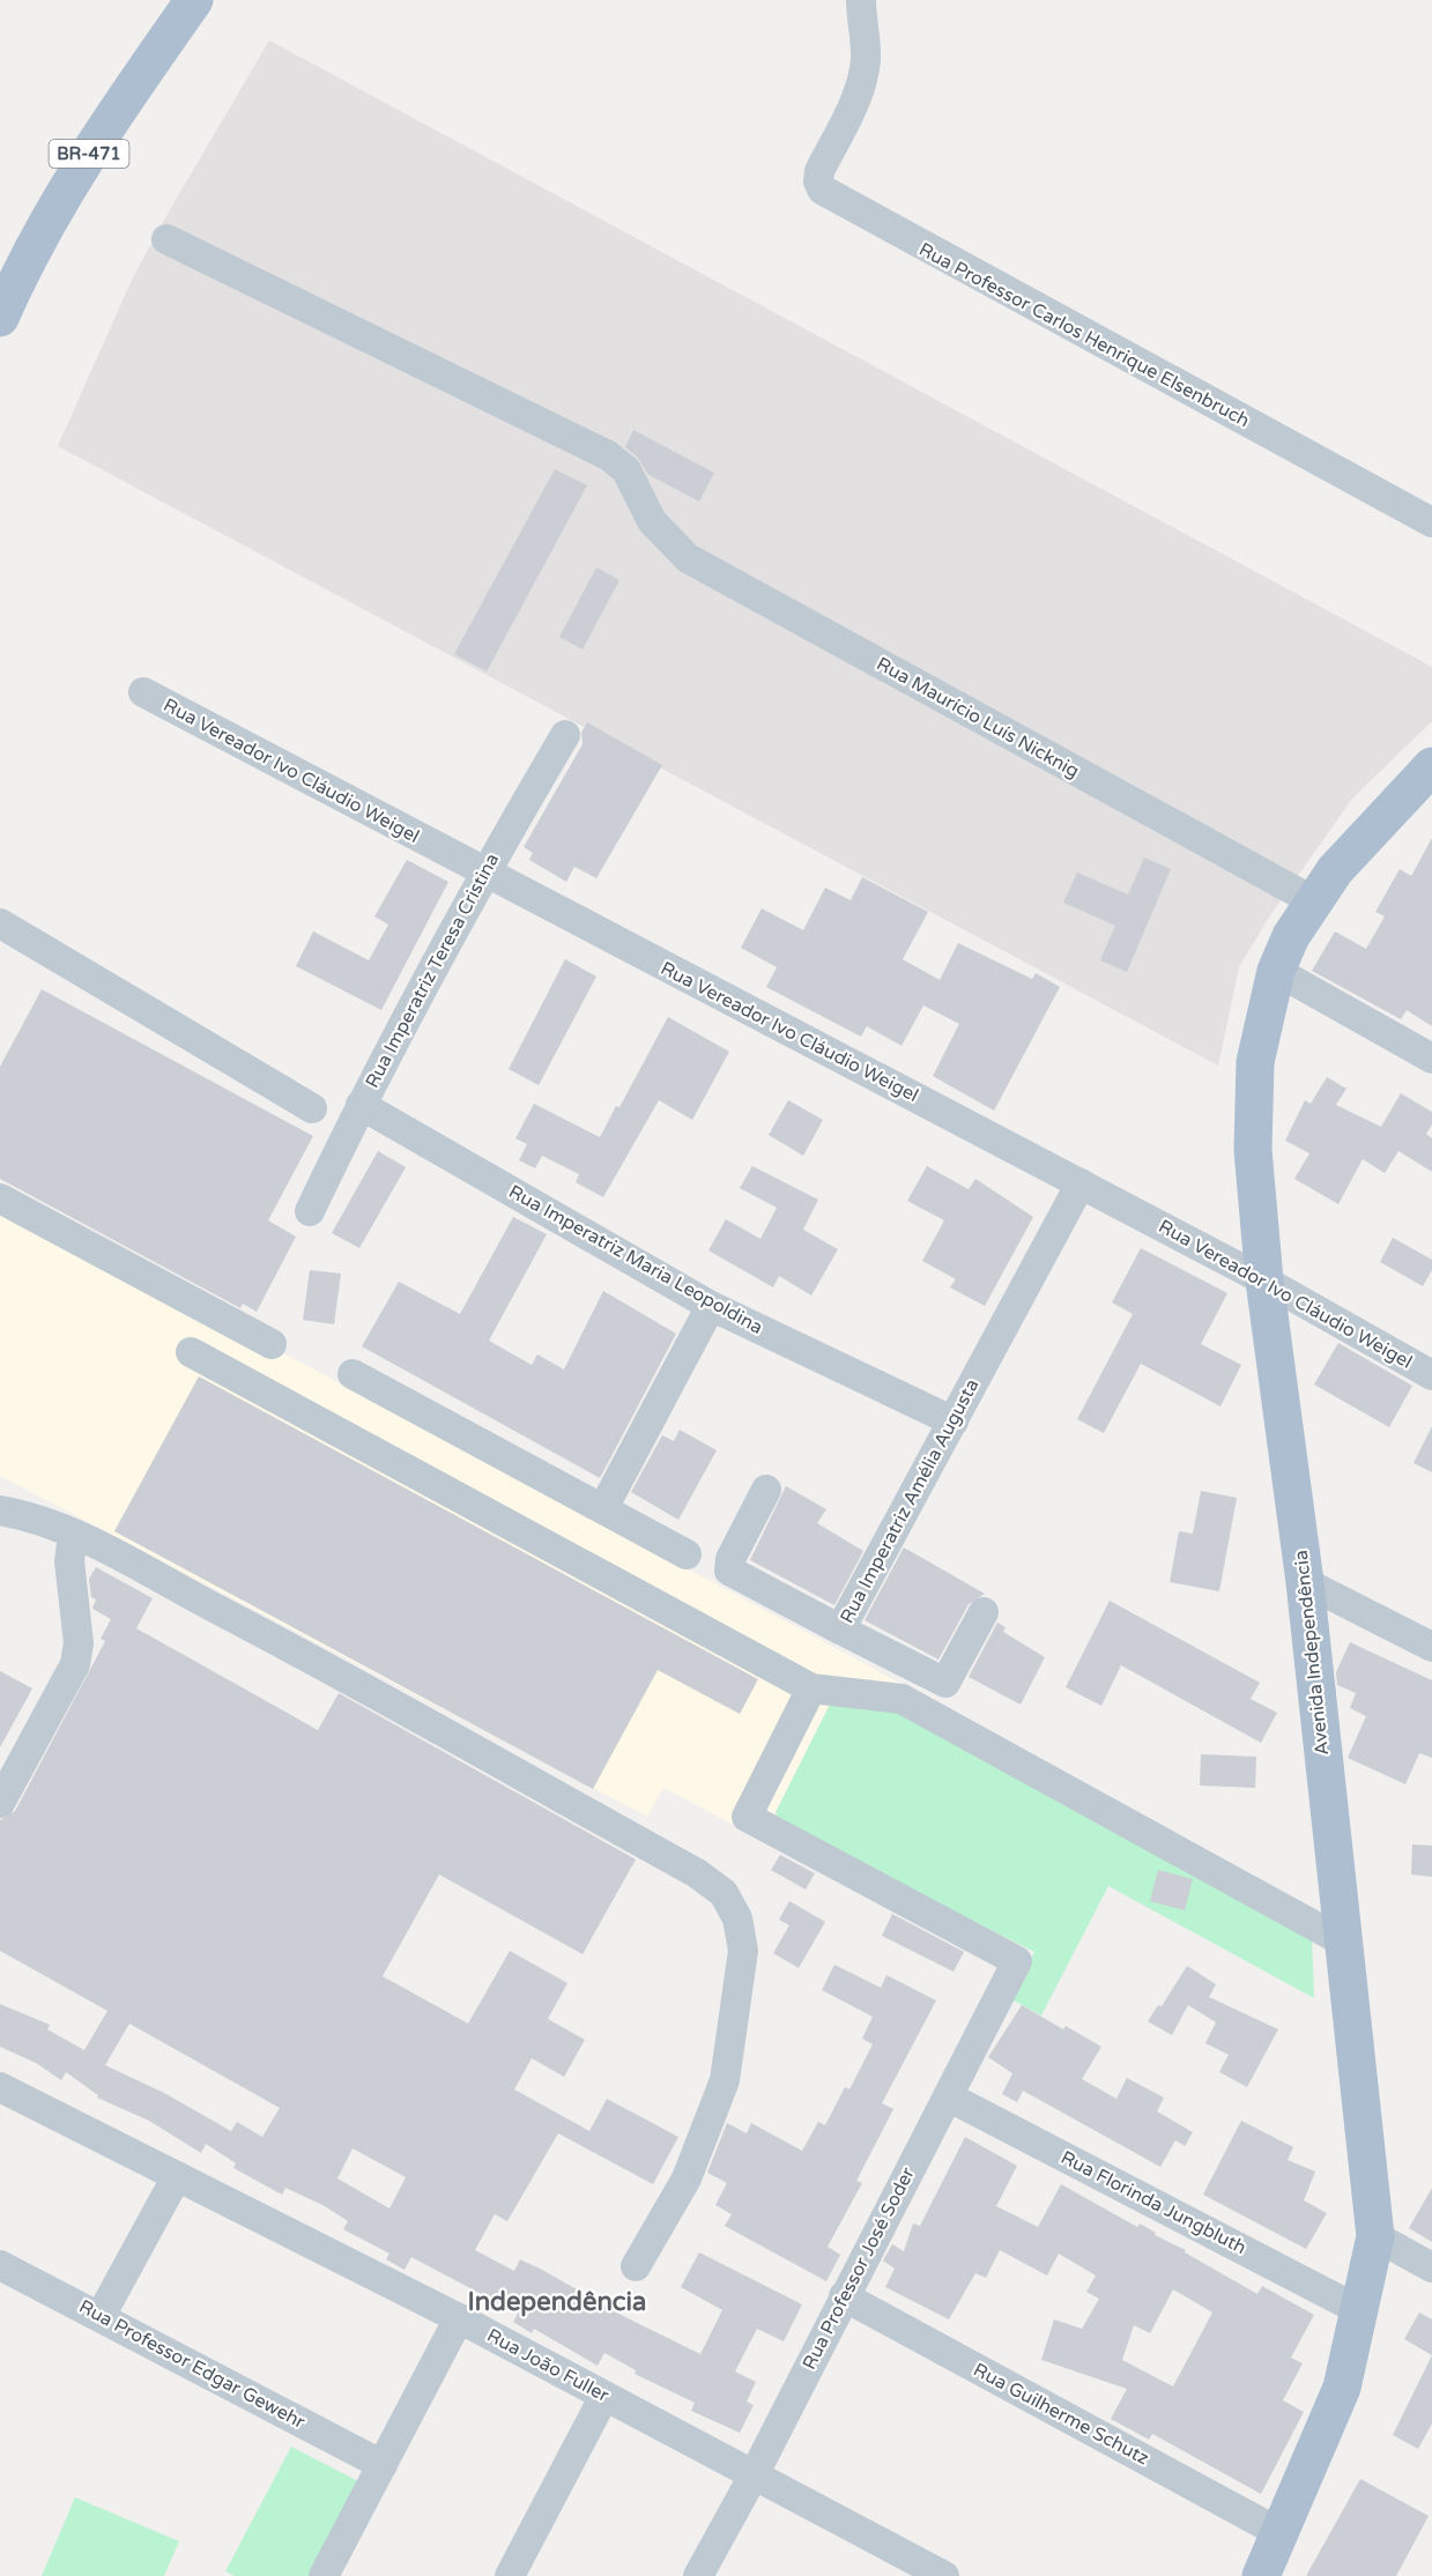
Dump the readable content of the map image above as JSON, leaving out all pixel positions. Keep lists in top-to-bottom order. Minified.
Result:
{"streets":{"main road":["BR-471","Avenida Independência"],"street":["Rua Professor Carlos Henrique Elsenbruch","Rua Maurício Luís Nicknig","Rua Vereador Ivo Cláudio Weigel","Rua Imperatriz Teresa Cristina","Rua Imperatriz Maria Leopoldina","Rua Imperatriz Amélia Augusta","Rua Florinda Jungbluth","Rua Professor José Soder","Rua Professor Edgar Gewehr","Rua João Fuller","Rua Guilherme Schutz"]},"crossings":[["Rua Maurício Luís Nicknig","Avenida Independência"],["Rua Vereador Ivo Cláudio Weigel","Rua Imperatriz Teresa Cristina"],["Rua Vereador Ivo Cláudio Weigel","Rua Imperatriz Amélia Augusta"],["Rua Vereador Ivo Cláudio Weigel","Avenida Independência"],["Rua Imperatriz Teresa Cristina","Rua Imperatriz Maria Leopoldina"],["Rua Imperatriz Maria Leopoldina","Rua Imperatriz Amélia Augusta"],["Avenida Independência","Rua Florinda Jungbluth"],["Avenida Independência","Rua Guilherme Schutz"],["Rua Florinda Jungbluth","Rua Professor José Soder"],["Rua Professor José Soder","Rua João Fuller"],["Rua Professor José Soder","Rua Guilherme Schutz"]],"districts":["Independência"]}
